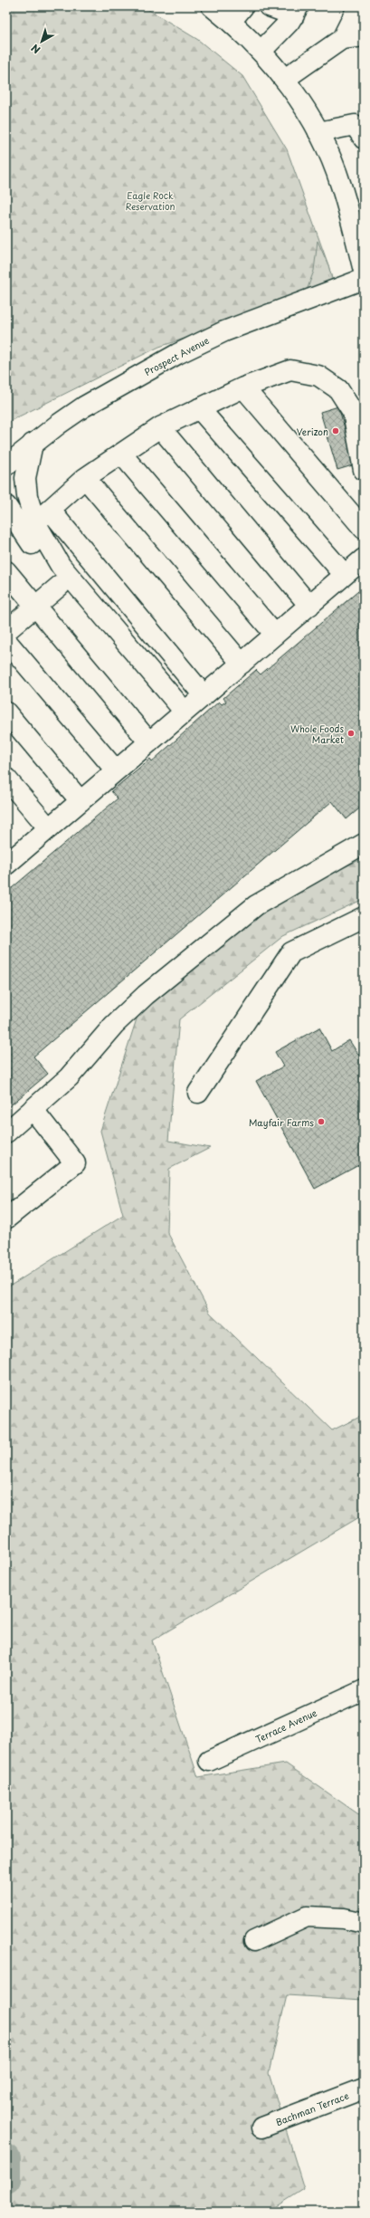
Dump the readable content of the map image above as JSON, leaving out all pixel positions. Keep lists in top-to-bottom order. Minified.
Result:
{"streets":{"main road":["Prospect Avenue","Terrace Avenue","Bachman Terrace"]},"parks":["Eagle Rock Reservation"],"places":["Verizon","Whole Foods Market","Mayfair Farms"],"north":"bottom left"}
